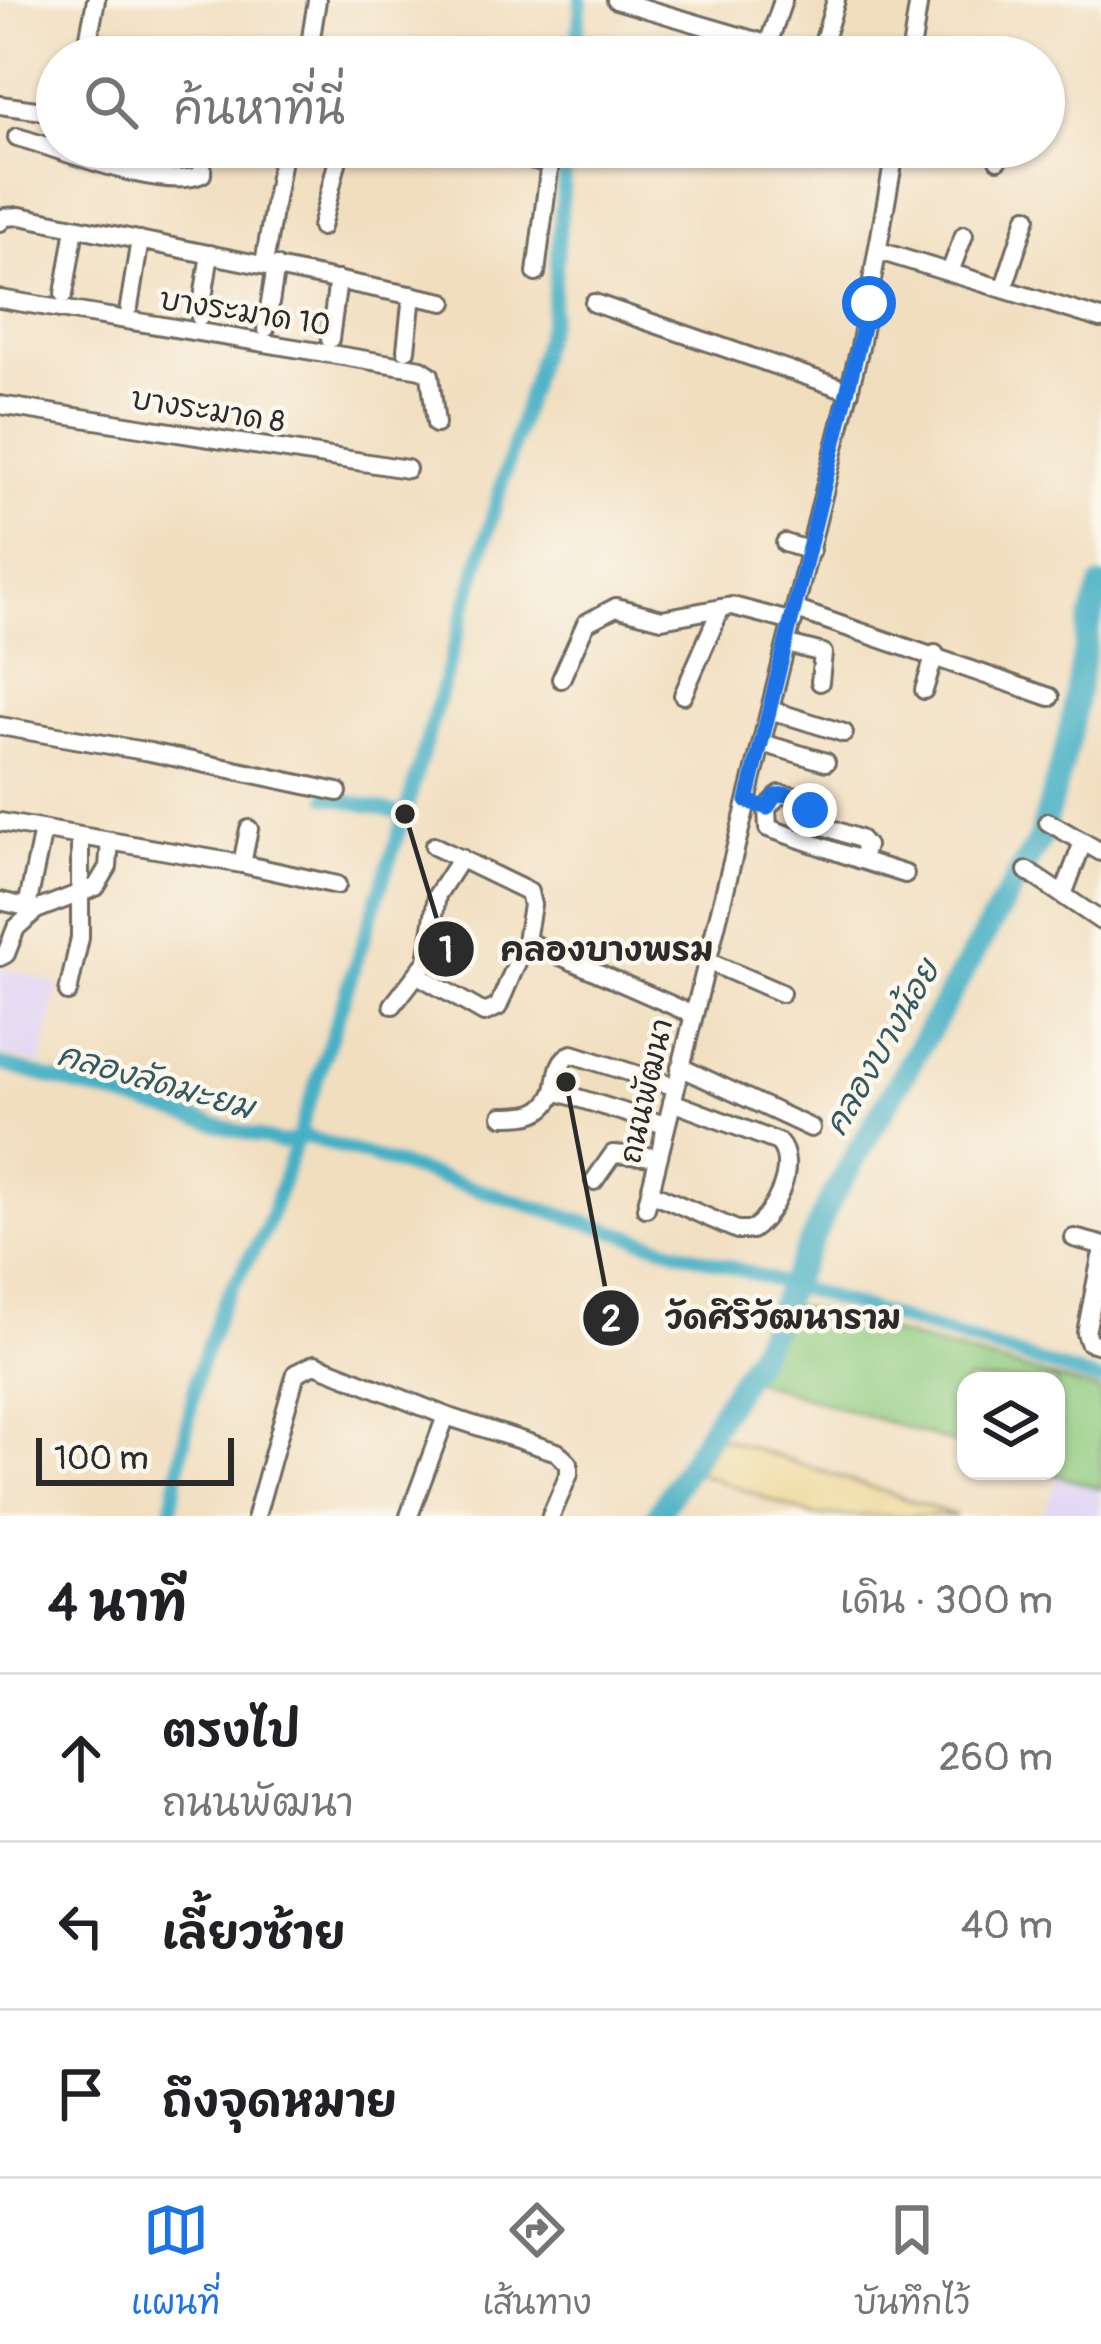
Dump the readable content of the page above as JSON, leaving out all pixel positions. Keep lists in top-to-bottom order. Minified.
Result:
{"streets":{"street":["บางระมาด 10","บางระมาด 8","ถนนพัฒนา"]},"water":["คลองบางน้อย","คลองลัดมะยม"],"places":["คลองบางพรม","วัดศิริวัฒนาราม"],"scale_bar":"100 m","page":{"search":"ค้นหาที่นี่","scale":"100 m","heading":["4 นาที","เดิน · 300 m"],"list":[["ตรงไป","ถนนพัฒนา","260 m"],["เลี้ยวซ้าย","40 m"],"ถึงจุดหมาย"],"nav":["แผนที่","เส้นทาง","บันทึกไว้"]}}
